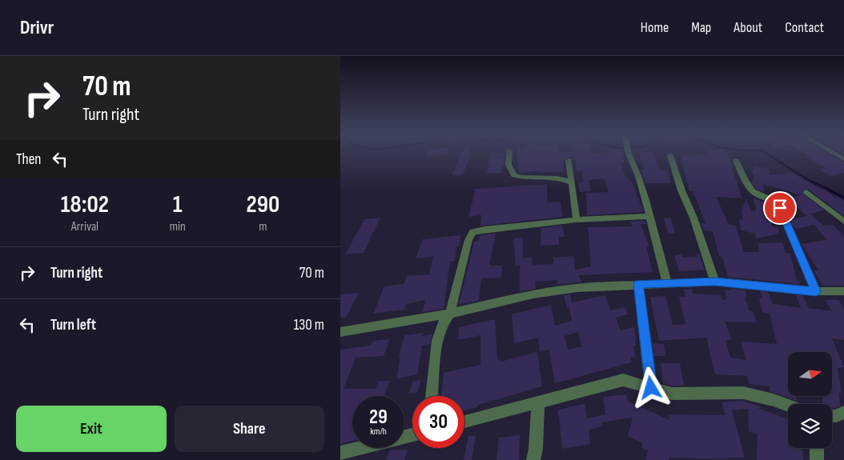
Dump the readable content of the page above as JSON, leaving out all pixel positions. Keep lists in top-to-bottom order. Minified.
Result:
{"north":"right","page":{"header":"Drivr","nav":["Home","Map","About","Contact"],"turn":["70 m","Turn right"],"then":"Then","eta":["18:02","Arrival","1","min","290","m"],"list":[{"name":"Turn right","value":"70 m"},{"name":"Turn left","value":"130 m"}],"speed":"29 km/h","limit":"30","buttons":["Exit","Share"]}}
